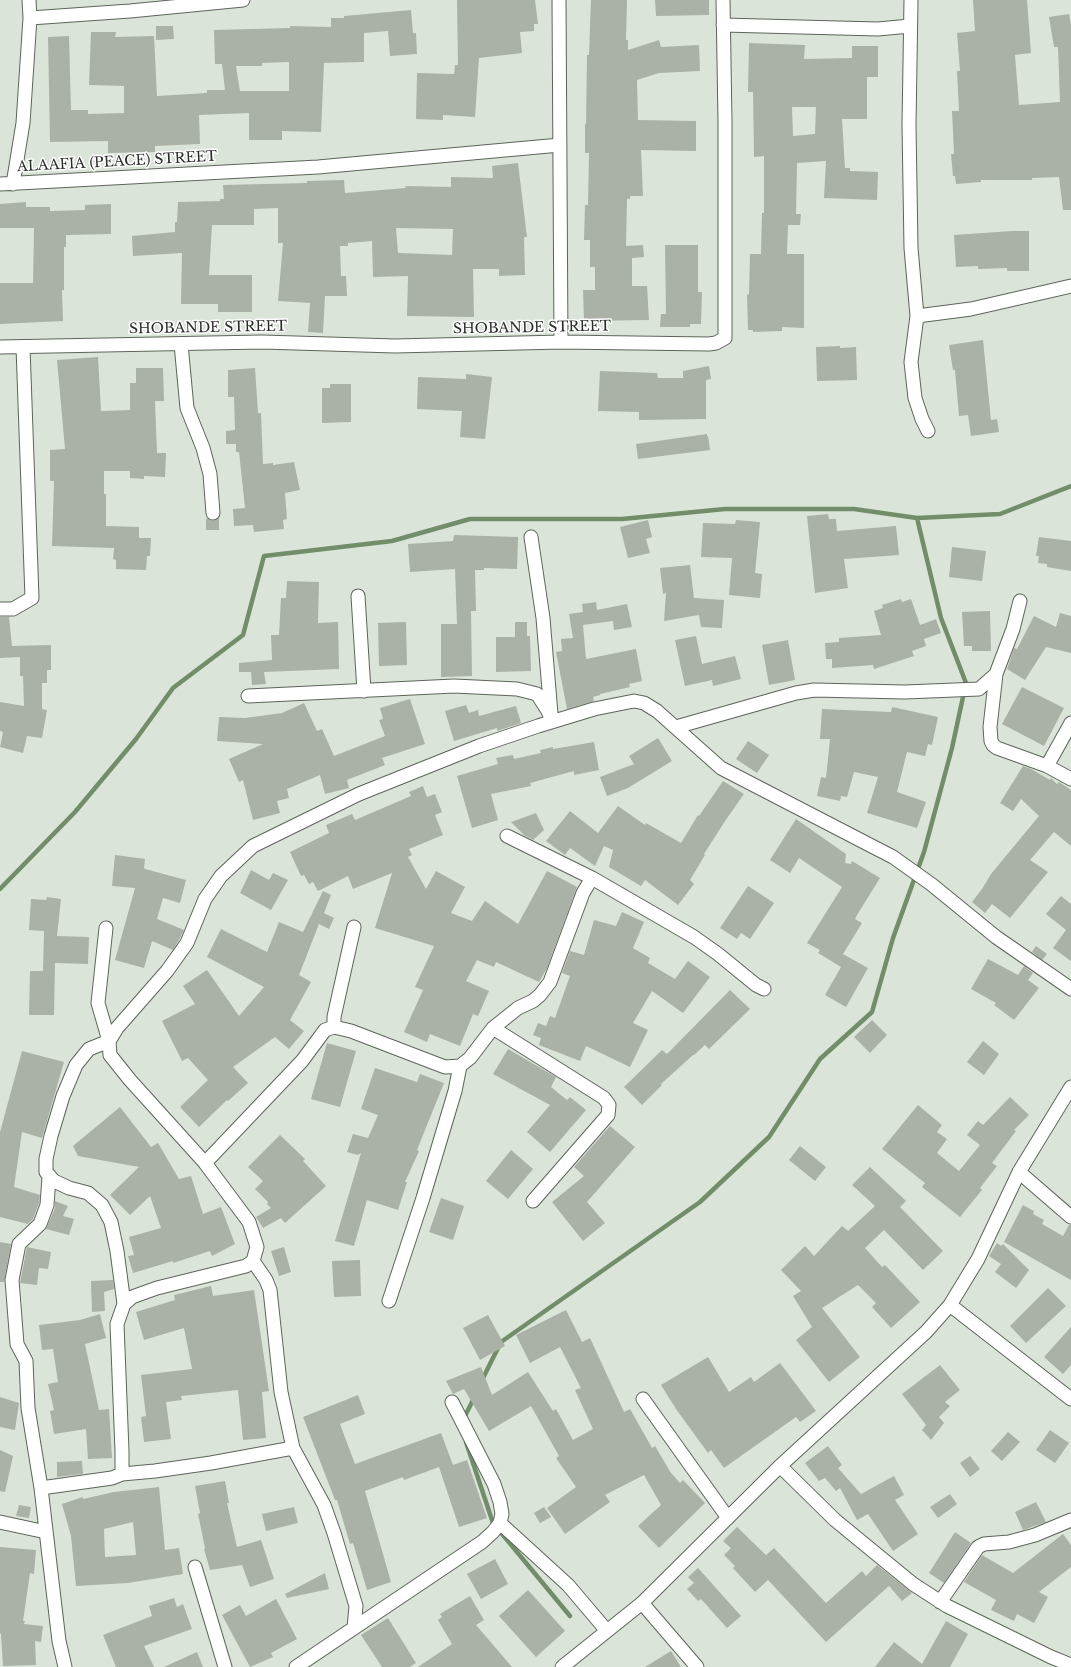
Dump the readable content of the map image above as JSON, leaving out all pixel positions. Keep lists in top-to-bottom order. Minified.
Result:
{"streets":{"street":["ALAAFIA (PEACE) STREET","SHOBANDE STREET"]}}
